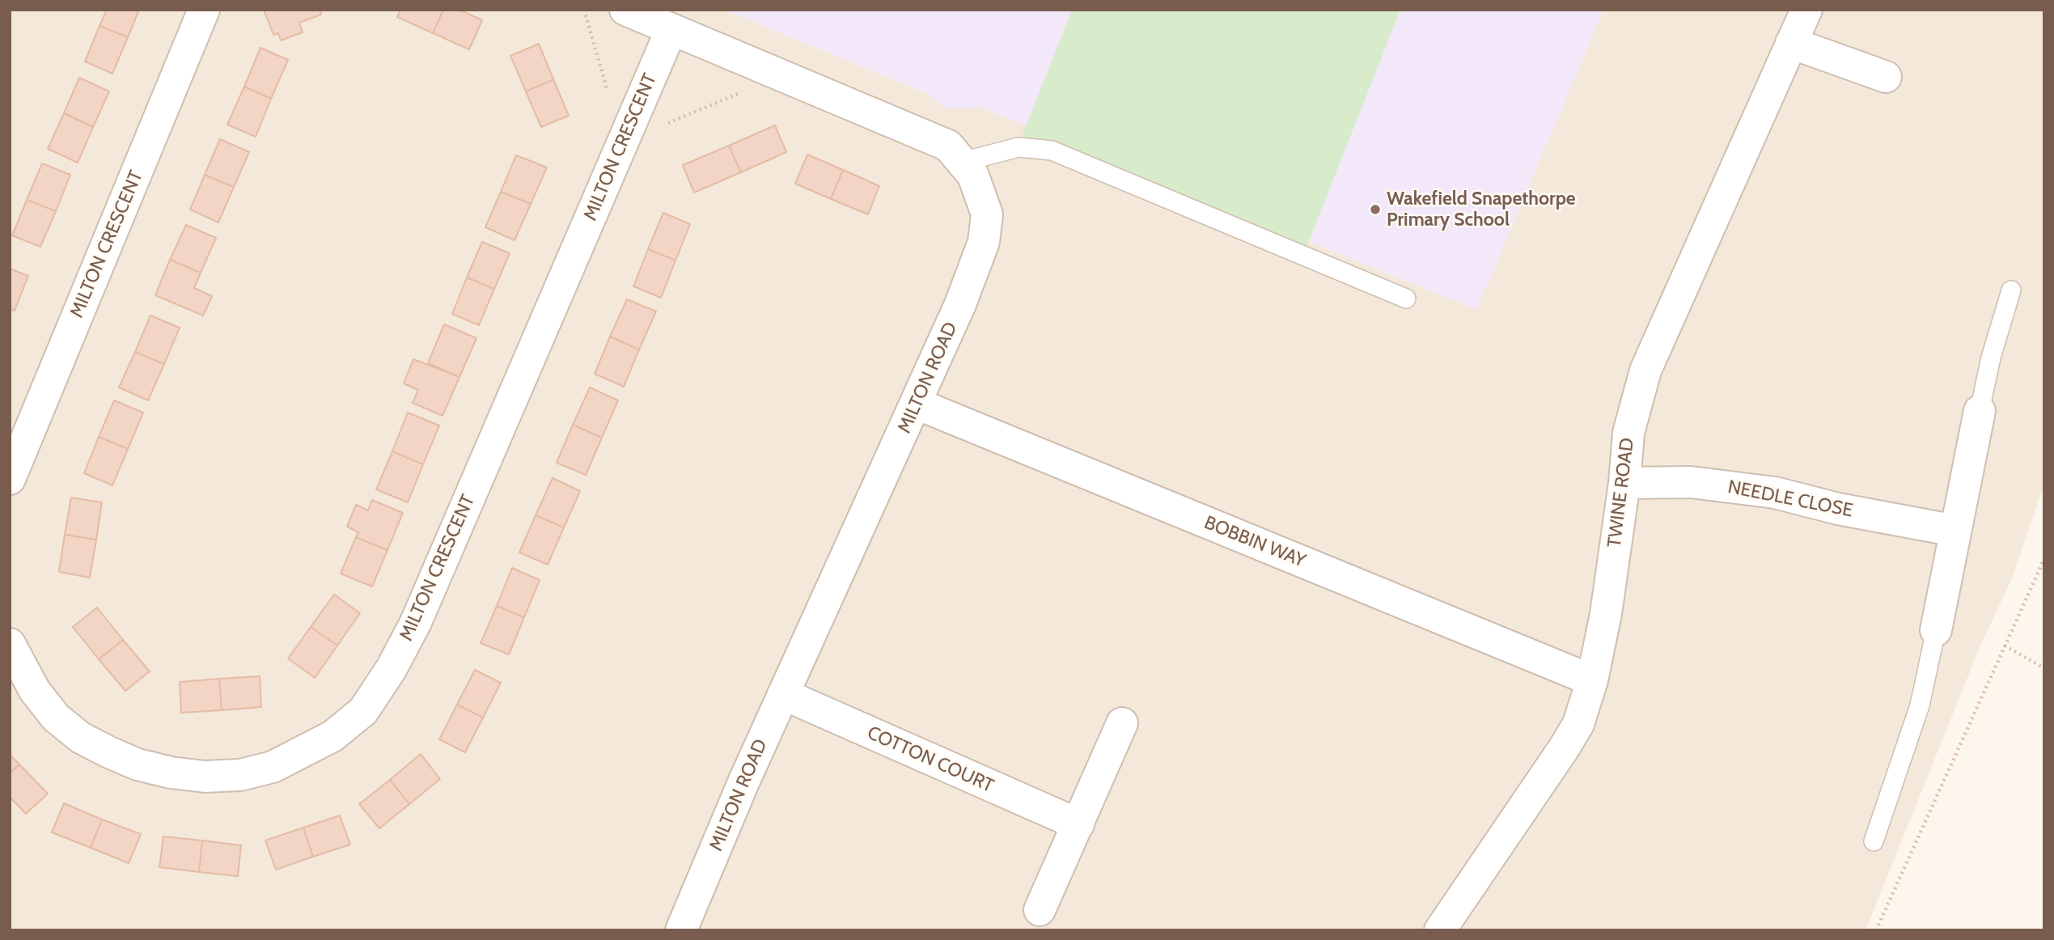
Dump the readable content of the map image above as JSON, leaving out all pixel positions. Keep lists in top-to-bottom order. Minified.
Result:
{"streets":{"street":["MILTON CRESCENT","MILTON ROAD","TWINE ROAD","NEEDLE CLOSE","BOBBIN WAY","COTTON COURT"]},"crossings":[["MILTON CRESCENT","MILTON ROAD"],["MILTON ROAD","BOBBIN WAY"],["MILTON ROAD","COTTON COURT"],["TWINE ROAD","NEEDLE CLOSE"],["TWINE ROAD","BOBBIN WAY"]],"places":["Wakefield Snapethorpe Primary School"]}
